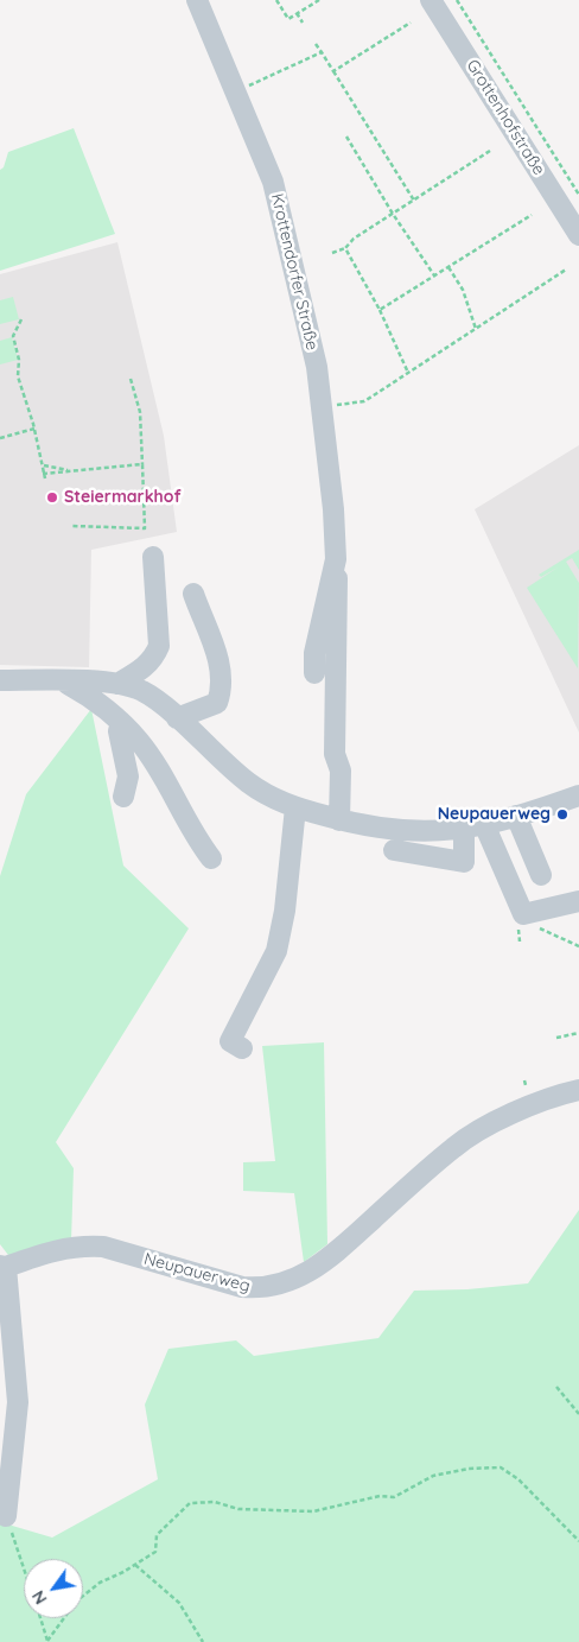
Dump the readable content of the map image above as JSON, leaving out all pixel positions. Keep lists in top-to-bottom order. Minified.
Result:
{"streets":{"street":["Grottenhofstraße","Krottendorfer Straße","Neupauerweg"]},"places":["Steiermarkhof","Neupauerweg"],"north":"bottom left"}
